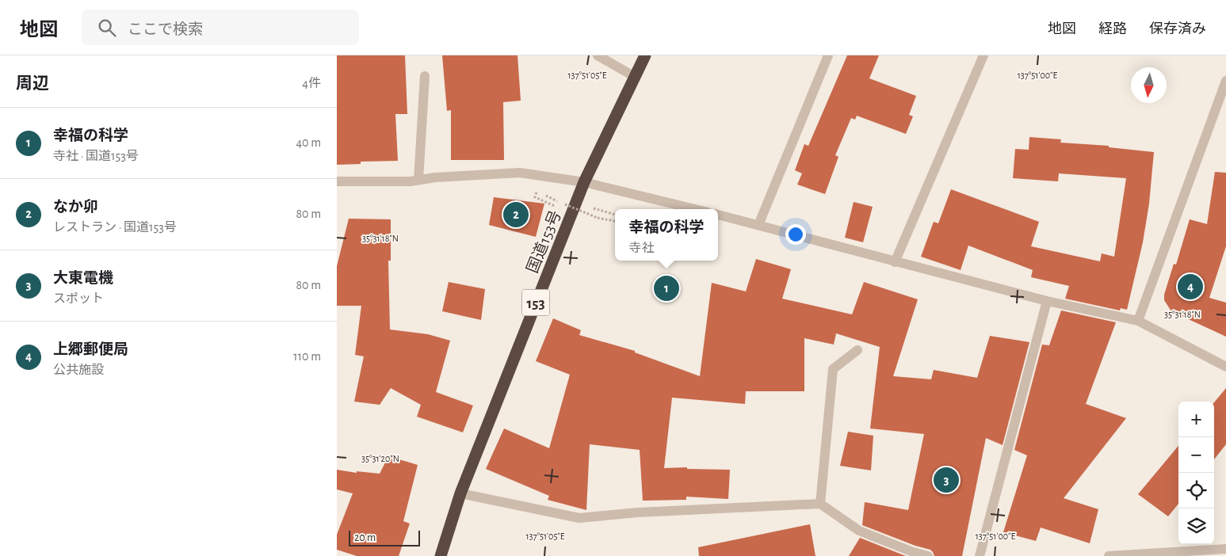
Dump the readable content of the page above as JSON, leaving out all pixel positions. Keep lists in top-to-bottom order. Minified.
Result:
{"streets":{"highway":["国道153号","153"]},"scale_bar":"20 m","north":"bottom","page":{"header":"地図","search":"ここで検索","nav":["地図","経路","保存済み"],"heading":["周辺","4件"],"list":[{"mark":"1","name":"幸福の科学","note":"寺社 · 国道153号","value":"40 m"},{"mark":"2","name":"なか卯","note":"レストラン · 国道153号","value":"80 m"},{"mark":"3","name":"大東電機","note":"スポット","value":"80 m"},{"mark":"4","name":"上郷郵便局","note":"公共施設","value":"110 m"}],"pins":["2","4","1","3"],"popup":["幸福の科学","寺社"],"map_buttons":["+","−"],"scale":"20 m"},"coordinates":["137°51'05\"E","137°51'00\"E","35°31'18\"N","35°31'20\"N"]}
